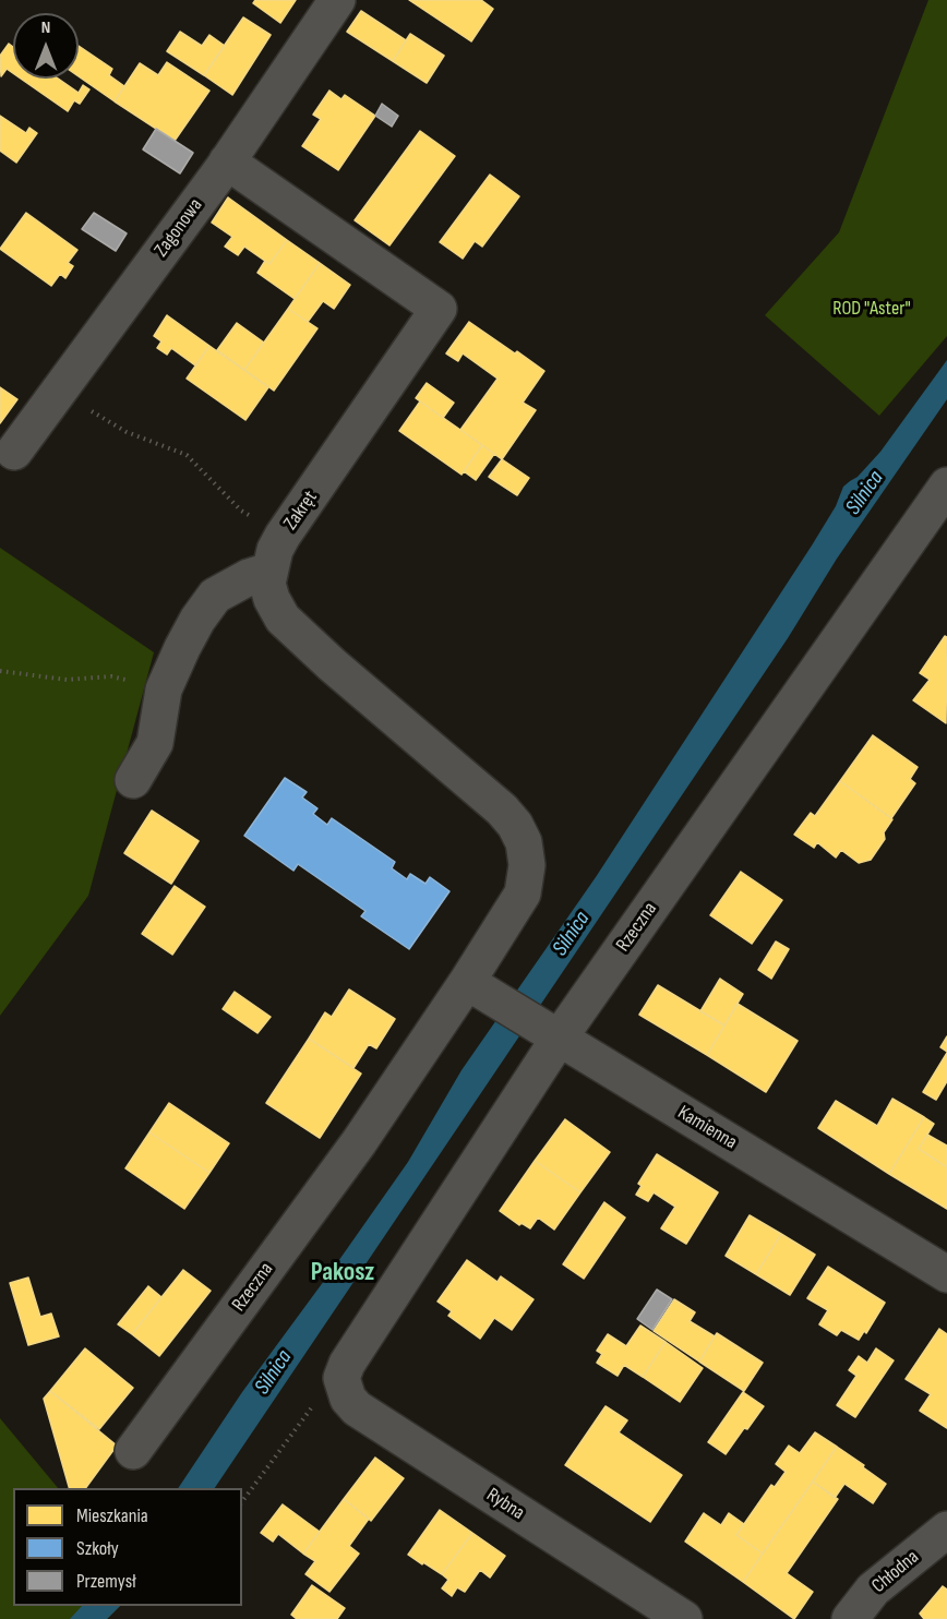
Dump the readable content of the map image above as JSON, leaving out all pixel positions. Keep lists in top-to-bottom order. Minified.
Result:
{"streets":{"street":["Zagonowa","Zakręt","Rzeczna","Kamienna","Rybna","Chłodna"]},"crossings":[["Zagonowa","Zakręt"],["Zakręt","Rzeczna"],["Rzeczna","Kamienna"],["Rzeczna","Rybna"]],"districts":["Pakosz"],"water":["Silnica"],"parks":["ROD \"Aster\""],"legend":["Mieszkania","Szkoły","Przemysł"],"north":"top"}
